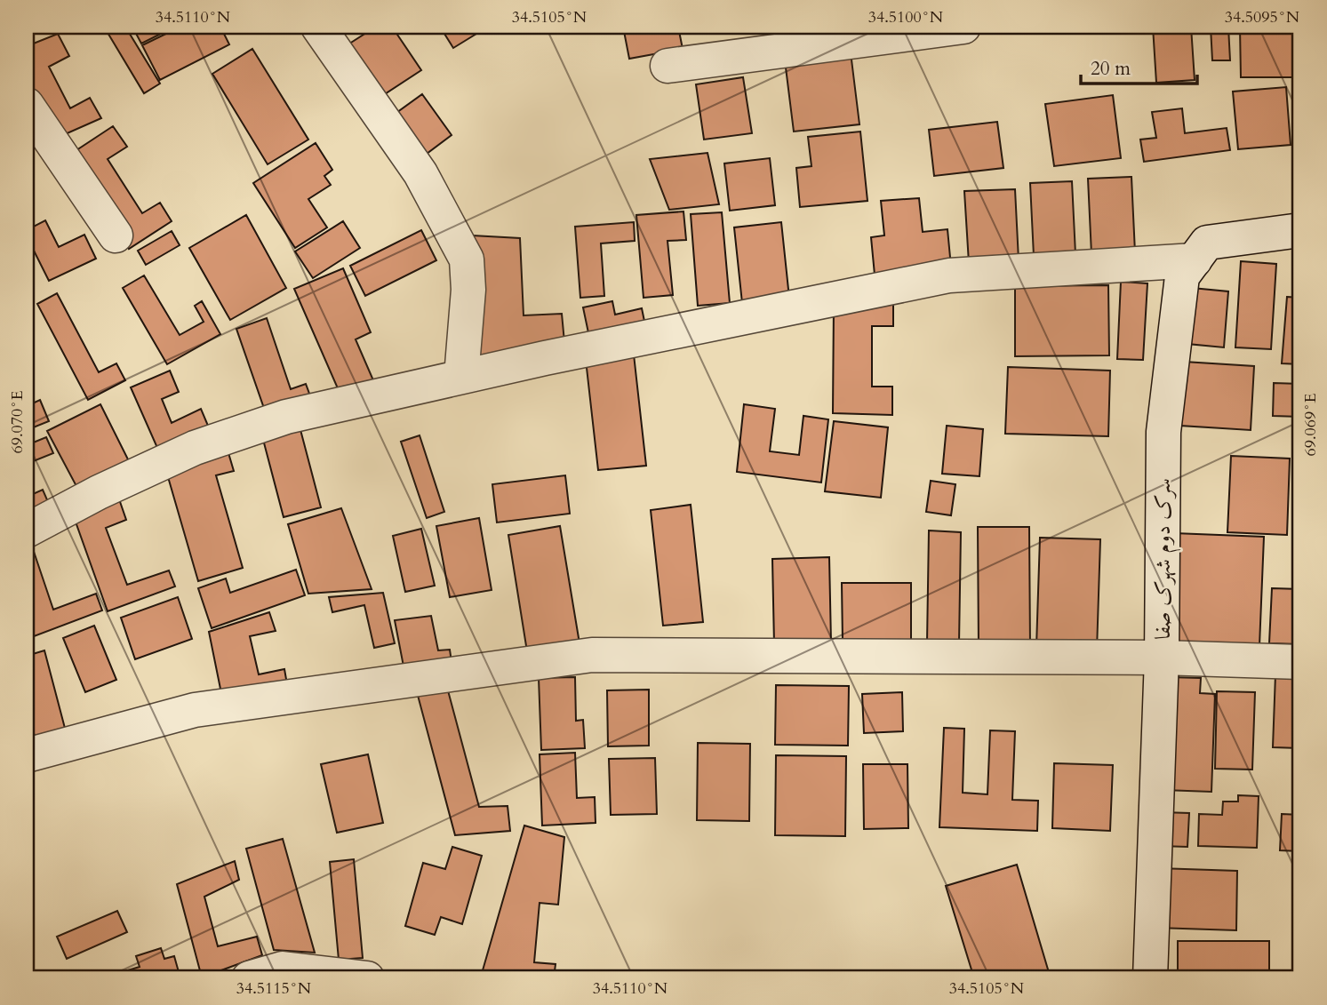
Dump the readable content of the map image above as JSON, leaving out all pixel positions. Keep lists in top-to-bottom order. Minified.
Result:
{"streets":{"street":["سرک دوم شهرک صفا"]},"scale_bar":"20 m","coordinates":["34.5110°N","34.5105°N","34.5100°N","34.5095°N","69.070°E","69.069°E","34.5115°N"]}
